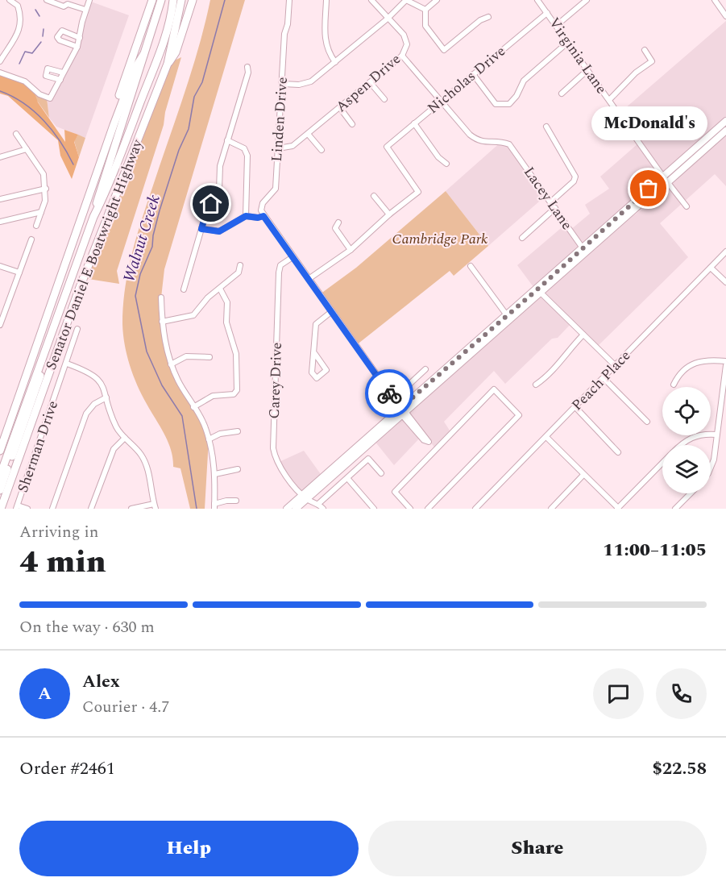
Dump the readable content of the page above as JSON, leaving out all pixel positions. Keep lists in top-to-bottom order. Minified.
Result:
{"streets":{"highway":["Senator Daniel E Boatwright Highway"],"street":["Virginia Lane","Nicholas Drive","Aspen Drive","Linden Drive","Lacey Lane","Carey Drive","Peach Place","Sherman Drive"]},"crossings":[["Virginia Lane","Nicholas Drive"],["Nicholas Drive","Lacey Lane"],["Aspen Drive","Linden Drive"]],"water":["Walnut Creek"],"parks":["Cambridge Park"],"places":["McDonald's"],"page":{"bubble":"McDonald's","heading":["4 min","Arriving in","11:00–11:05"],"panel":["Alex","Courier · 4.7","Order #2461","$22.58"],"bar":"On the way · 630 m","round":"A","buttons":["Help","Share"]}}
